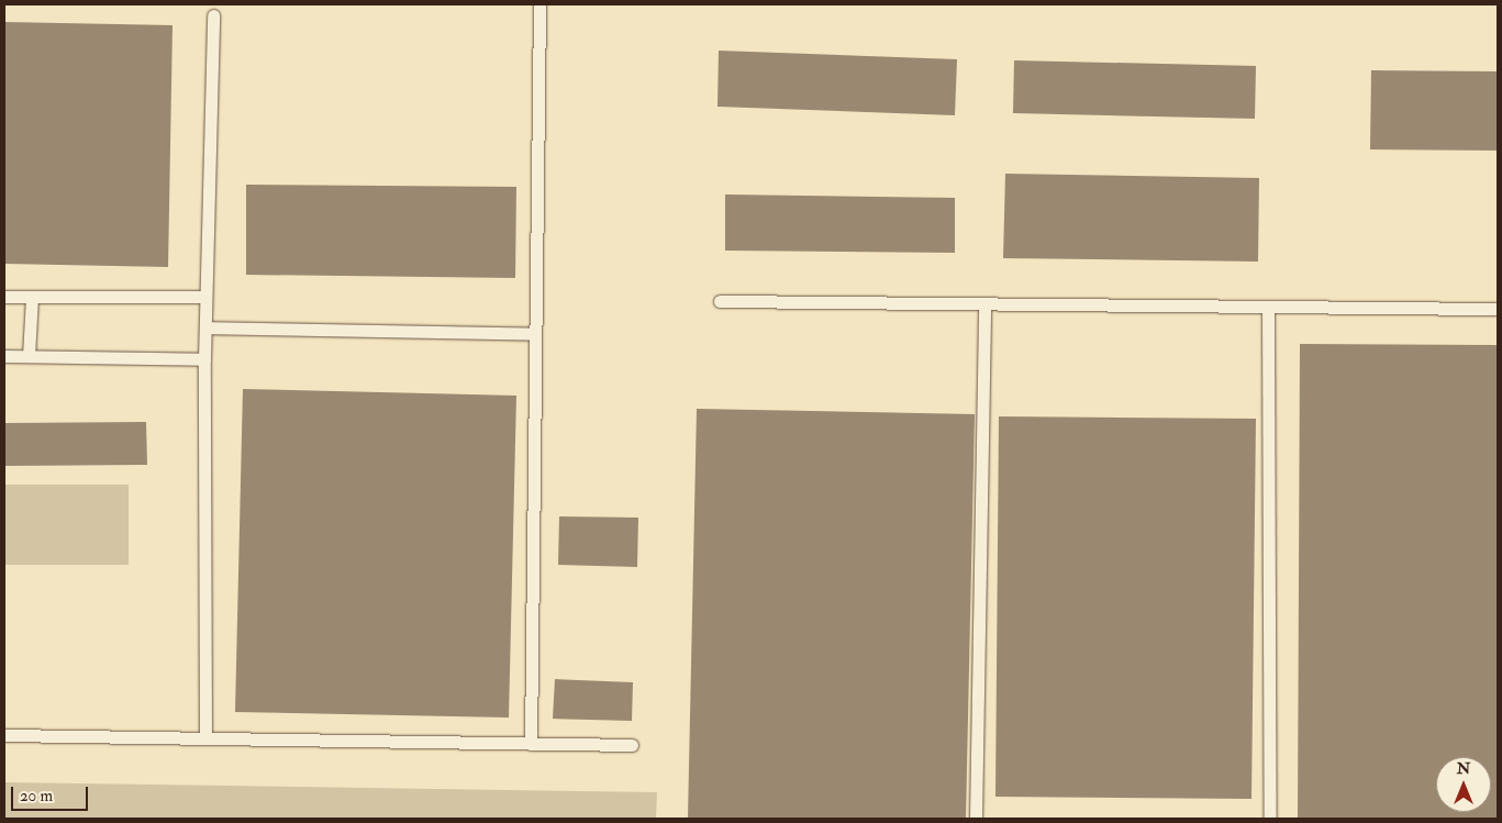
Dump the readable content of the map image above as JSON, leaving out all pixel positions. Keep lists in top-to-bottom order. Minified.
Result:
{"scale_bar":"20 m","north":"top"}
